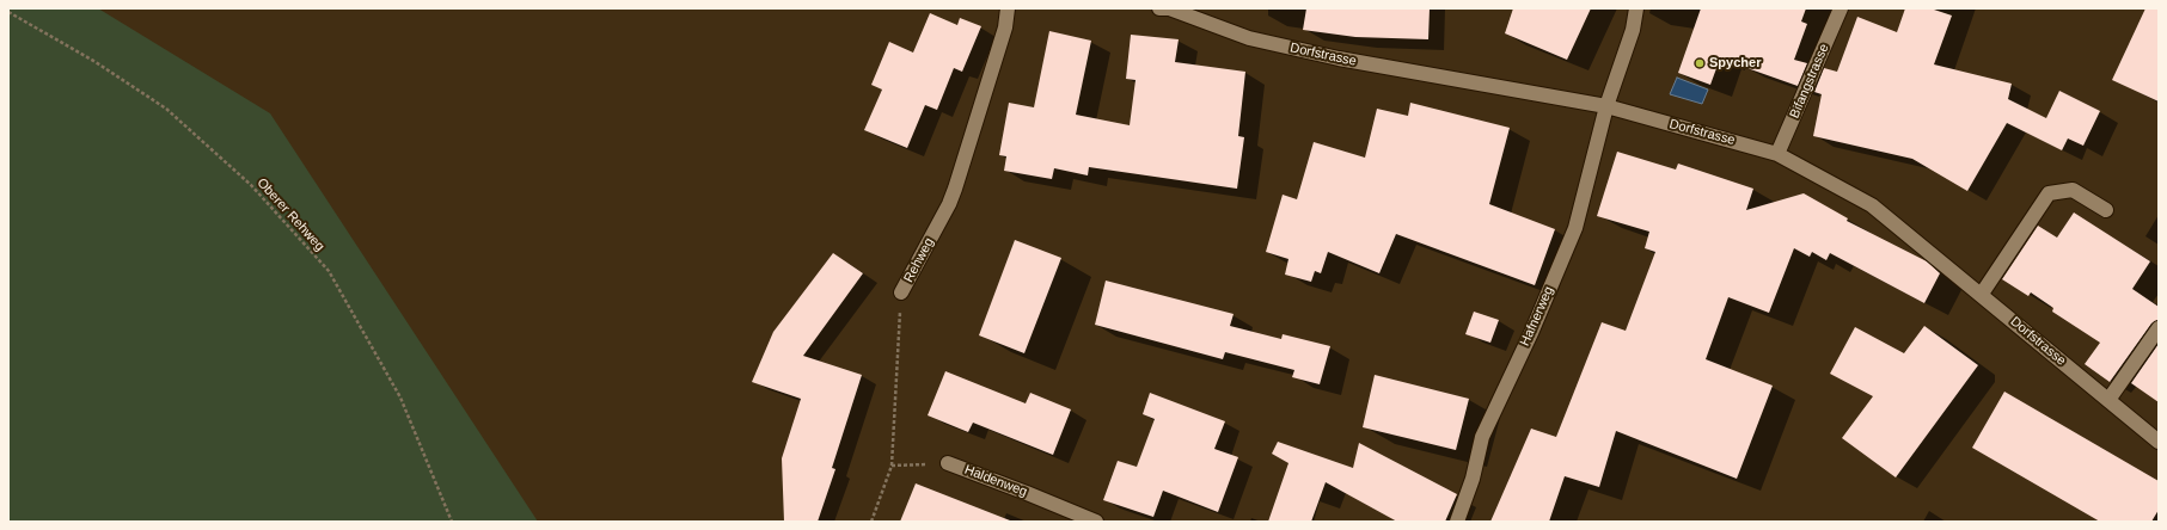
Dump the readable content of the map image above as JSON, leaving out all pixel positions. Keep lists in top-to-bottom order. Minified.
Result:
{"streets":{"street":["Dorfstrasse","Bifangstrasse","Rehweg","Hafnerweg","Haldenweg"],"path":["Oberer Rehweg"]},"crossings":[["Dorfstrasse","Bifangstrasse"],["Dorfstrasse","Hafnerweg"],["Rehweg","Haldenweg"]],"places":["Spycher"]}
